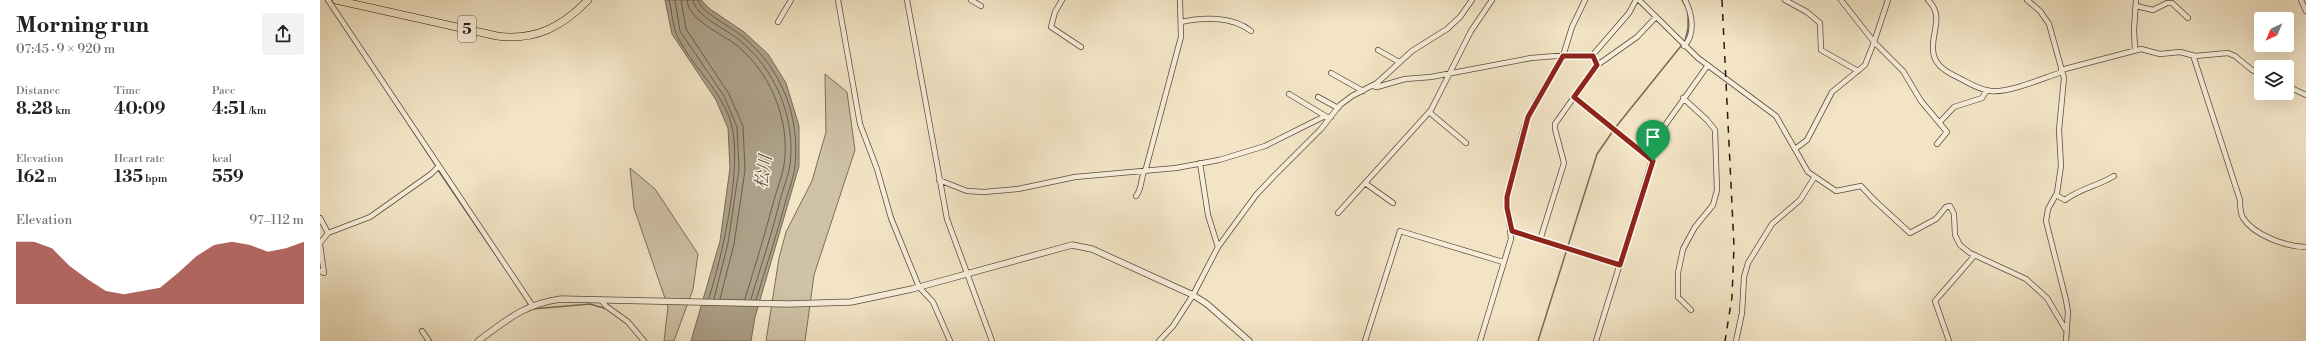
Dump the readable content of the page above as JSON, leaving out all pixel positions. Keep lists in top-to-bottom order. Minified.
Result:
{"streets":{"main road":["5"]},"water":["松川"],"north":"bottom left","page":{"heading":["Morning run","07:45 · 9 × 920 m"],"stats":[["Distance","8.28 km"],["Time","40:09"],["Pace","4:51 /km"],["Elevation","162 m"],["Heart rate","135 bpm"],["kcal","559"]],"chart":["Elevation","97–112 m"]}}
